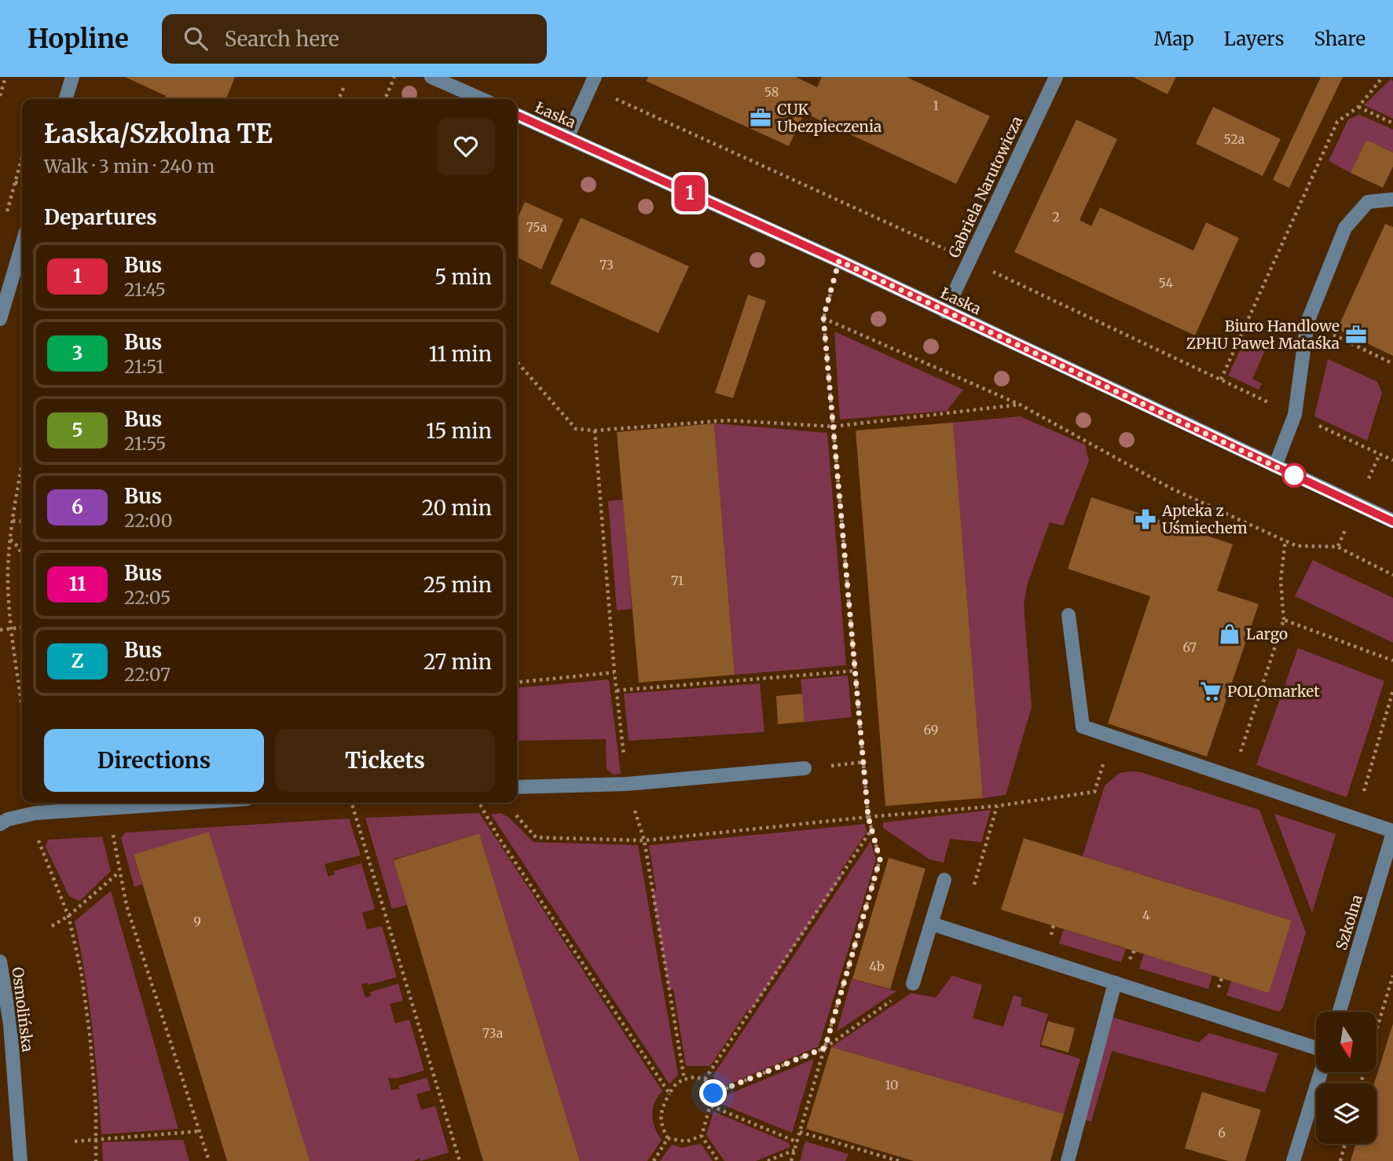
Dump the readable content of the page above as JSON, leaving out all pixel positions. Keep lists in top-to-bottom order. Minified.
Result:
{"streets":{"street":["Łaska","Gabriela Narutowicza","Szkolna","Osmolińska"]},"crossings":[["Łaska","Gabriela Narutowicza"]],"places":{"office":["CUK Ubezpieczenia","Biuro Handlowe ZPHU Paweł Mataśka"],"pharmacy":["Apteka z Uśmiechem"],"shop":["Largo"],"supermarket":["POLOmarket"]},"lines":["bus line 1"],"house_numbers":["58","1","52a","2","75a","73","54","71","67","69","4","9","4b","73a","10","6"],"north":"bottom","page":{"header":"Hopline","search":"Search here","nav":["Map","Layers","Share"],"on_map":"1","heading":[["Łaska/Szkolna TE","Walk · 3 min · 240 m"],"Departures"],"list":[{"mark":"1","name":"Bus","note":"21:45","value":"5 min"},{"mark":"3","name":"Bus","note":"21:51","value":"11 min"},{"mark":"5","name":"Bus","note":"21:55","value":"15 min"},{"mark":"6","name":"Bus","note":"22:00","value":"20 min"},{"mark":"11","name":"Bus","note":"22:05","value":"25 min"},{"mark":"Z","name":"Bus","note":"22:07","value":"27 min"}],"buttons":["Directions","Tickets"]}}
